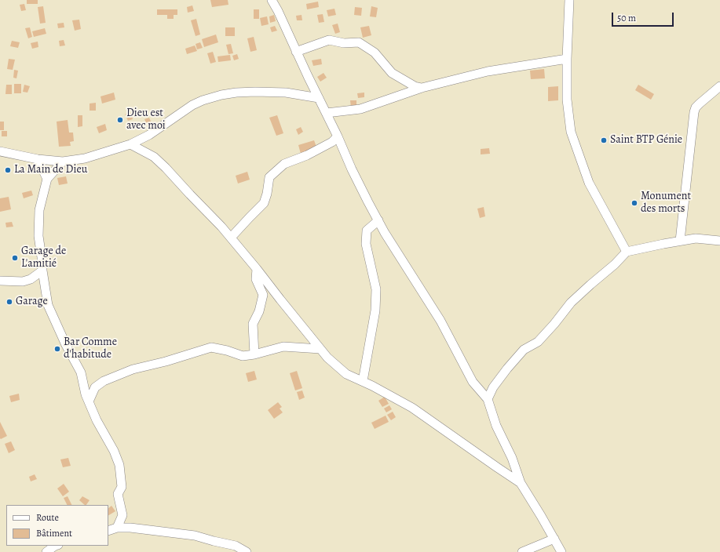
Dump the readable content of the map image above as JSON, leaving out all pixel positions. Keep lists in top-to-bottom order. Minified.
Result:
{"places":["Dieu est avec moi","Saint BTP Génie","La Main de Dieu","Monument des morts","Garage de L'amitié","Garage","Bar Comme d'habitude"],"legend":["Route","Bâtiment"],"scale_bar":"50 m"}
